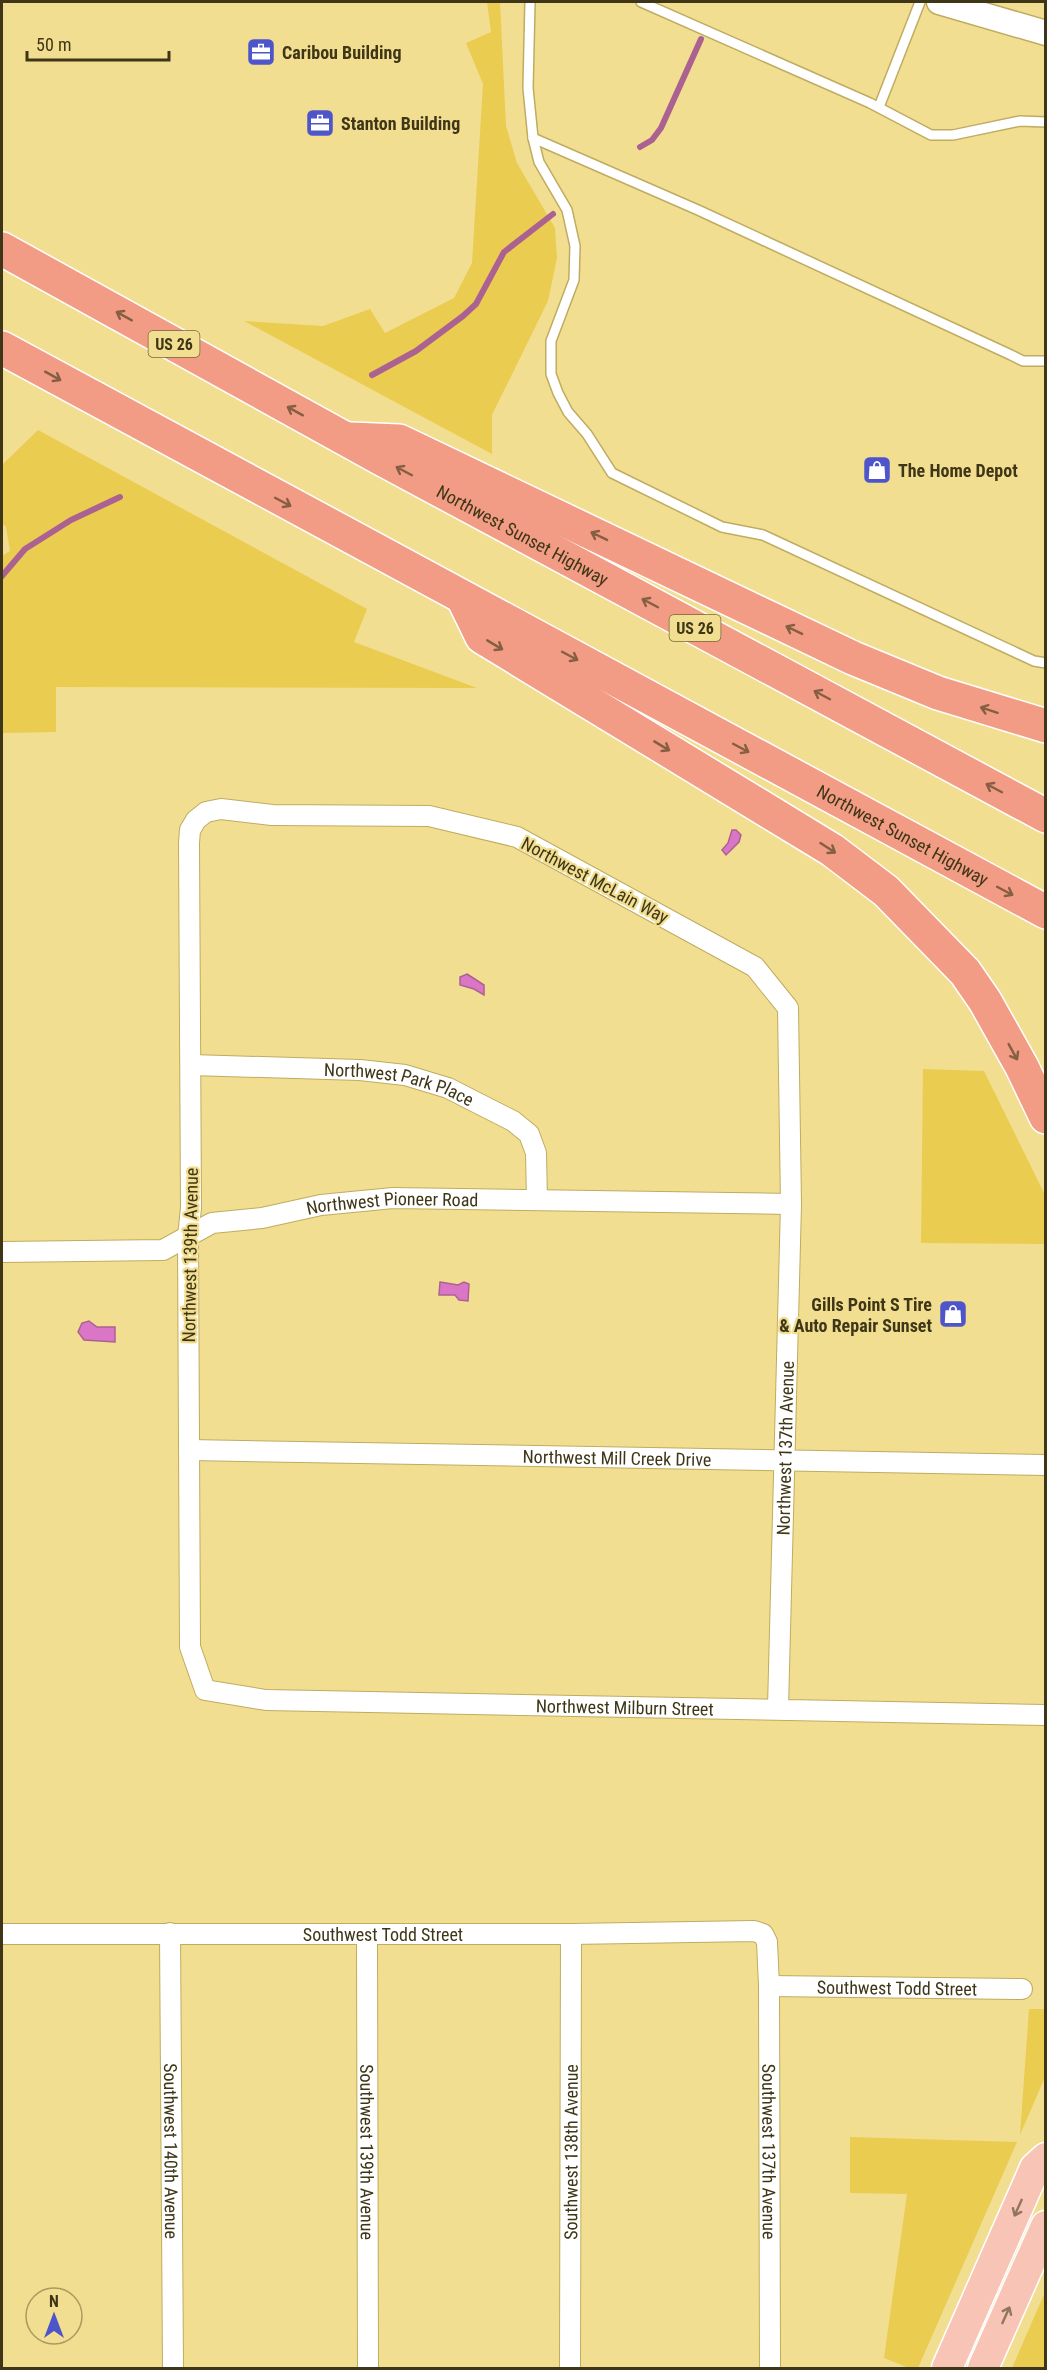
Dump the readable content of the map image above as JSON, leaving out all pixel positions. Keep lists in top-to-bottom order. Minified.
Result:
{"streets":{"highway":["US 26","Northwest Sunset Highway"],"street":["Northwest McLain Way","Northwest Park Place","Northwest Pioneer Road","Northwest 139th Avenue","Northwest 137th Avenue","Northwest Mill Creek Drive","Northwest Milburn Street","Southwest Todd Street","Southwest 140th Avenue","Southwest 139th Avenue","Southwest 138th Avenue","Southwest 137th Avenue"]},"crossings":[["Northwest McLain Way","Northwest 139th Avenue"],["Northwest McLain Way","Northwest 137th Avenue"],["Northwest Park Place","Northwest Pioneer Road"],["Northwest Park Place","Northwest 139th Avenue"],["Northwest Pioneer Road","Northwest 139th Avenue"],["Northwest Pioneer Road","Northwest 137th Avenue"],["Northwest 139th Avenue","Northwest Mill Creek Drive"],["Northwest 139th Avenue","Northwest Milburn Street"],["Northwest 137th Avenue","Northwest Mill Creek Drive"],["Northwest 137th Avenue","Northwest Milburn Street"],["Southwest Todd Street","Southwest 140th Avenue"],["Southwest Todd Street","Southwest 139th Avenue"],["Southwest Todd Street","Southwest 138th Avenue"],["Southwest Todd Street","Southwest 137th Avenue"]],"places":{"office":["Caribou Building","Stanton Building"],"shop":["The Home Depot","Gills Point S Tire & Auto Repair Sunset"]},"scale_bar":"50 m","north":"top"}
